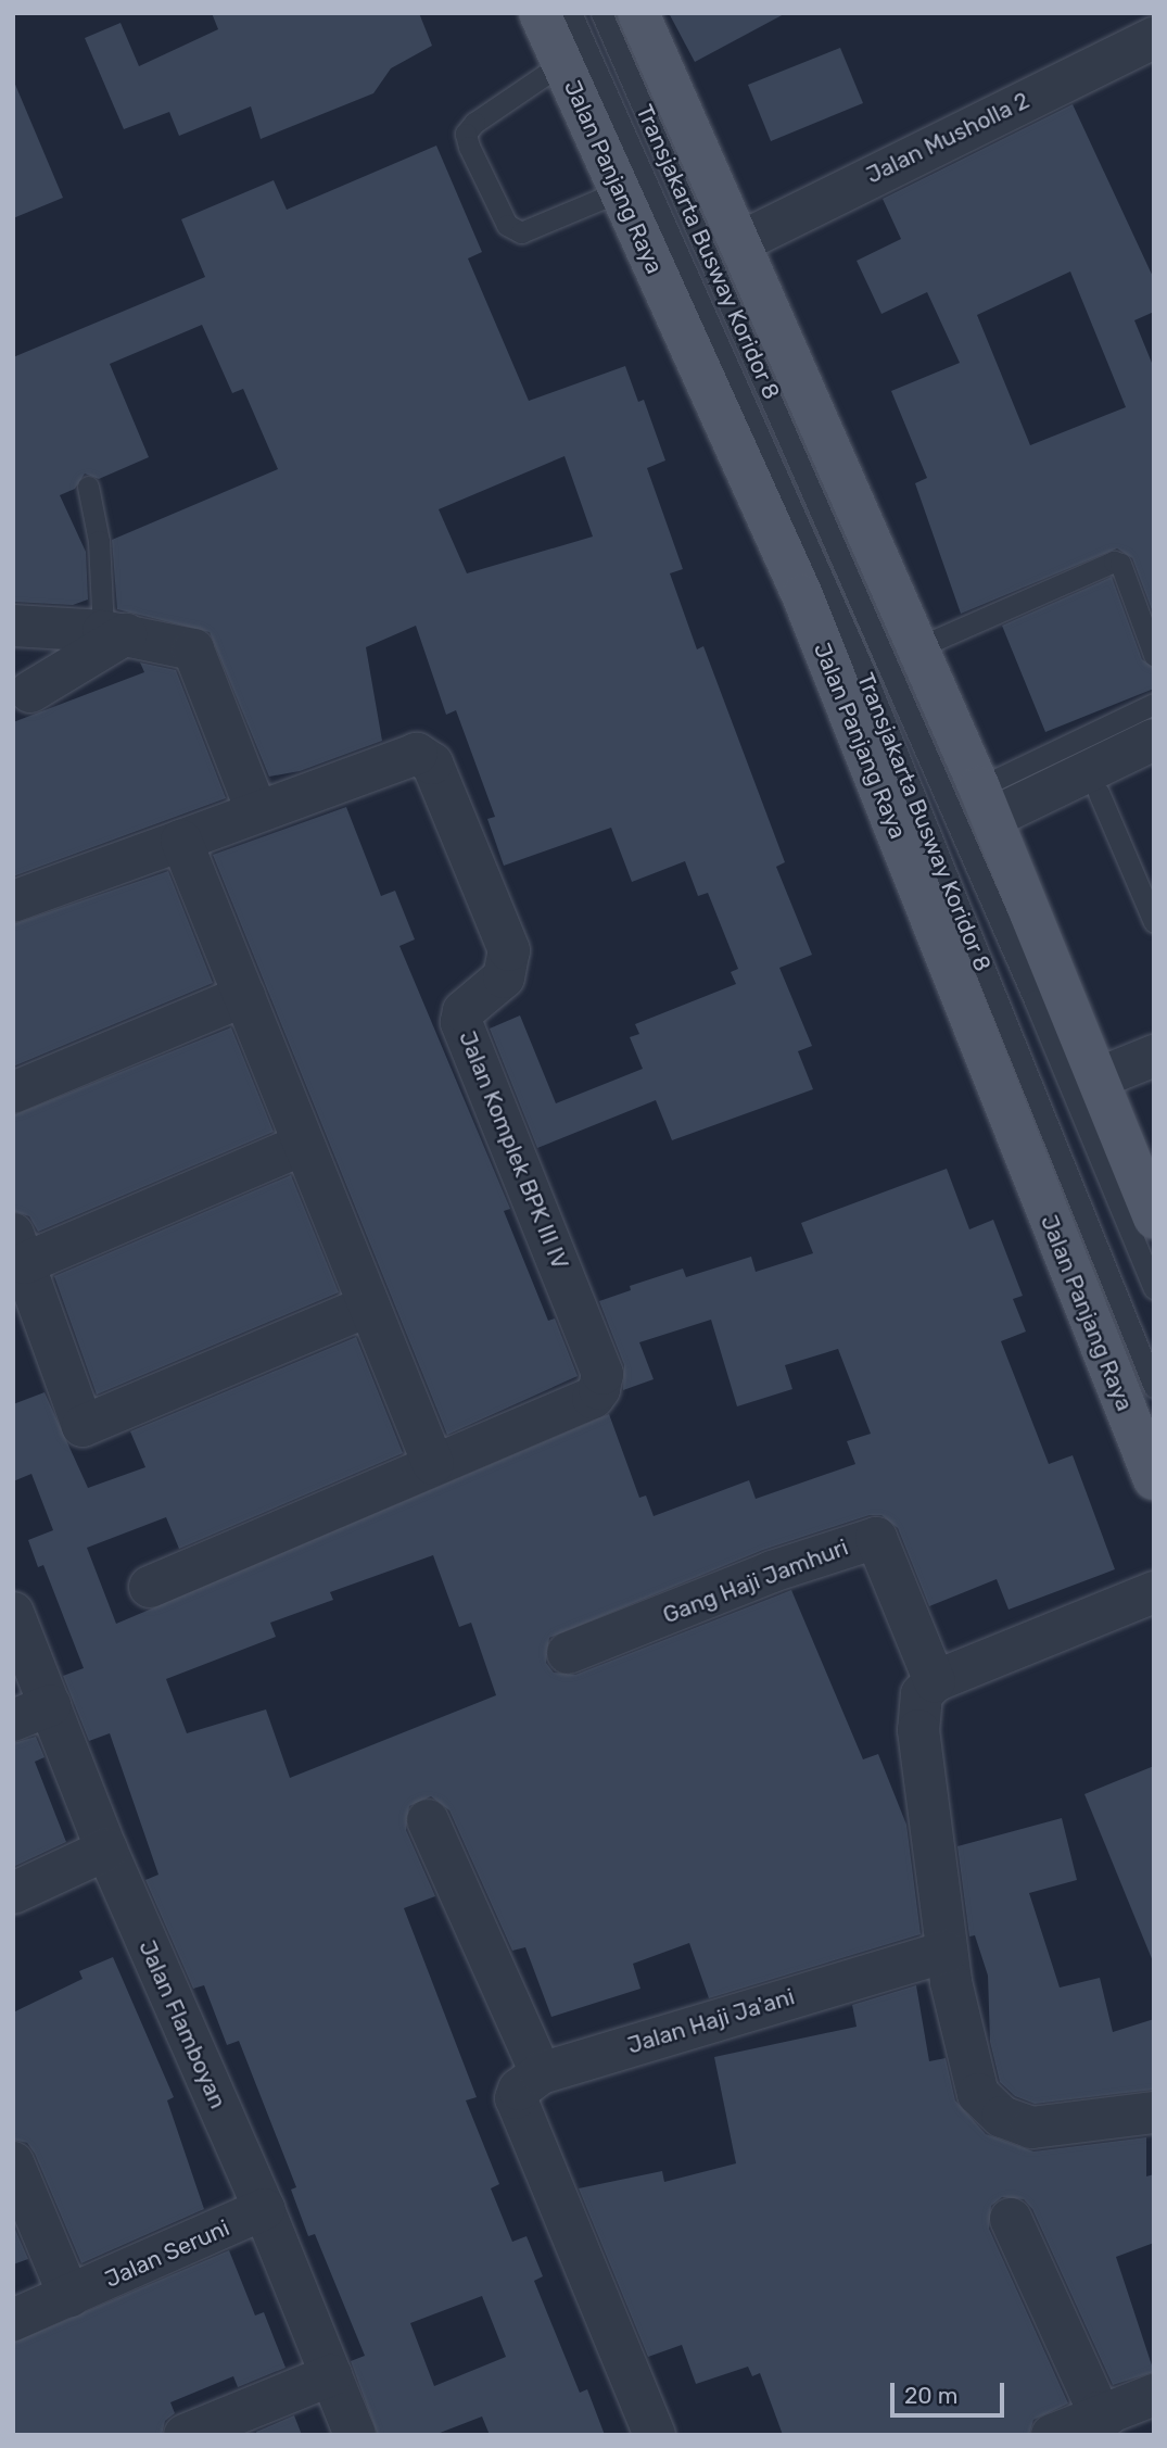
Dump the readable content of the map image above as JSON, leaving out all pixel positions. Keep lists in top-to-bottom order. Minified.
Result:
{"streets":{"main road":["Jalan Panjang Raya"],"street":["Jalan Musholla 2","Jalan Komplek BPK III IV","Gang Haji Jamhuri","Jalan Haji Ja'ani","Jalan Flamboyan","Jalan Seruni"],"lane":["Transjakarta Busway Koridor 8"]},"crossings":[["Jalan Flamboyan","Jalan Seruni"]],"scale_bar":"20 m"}
